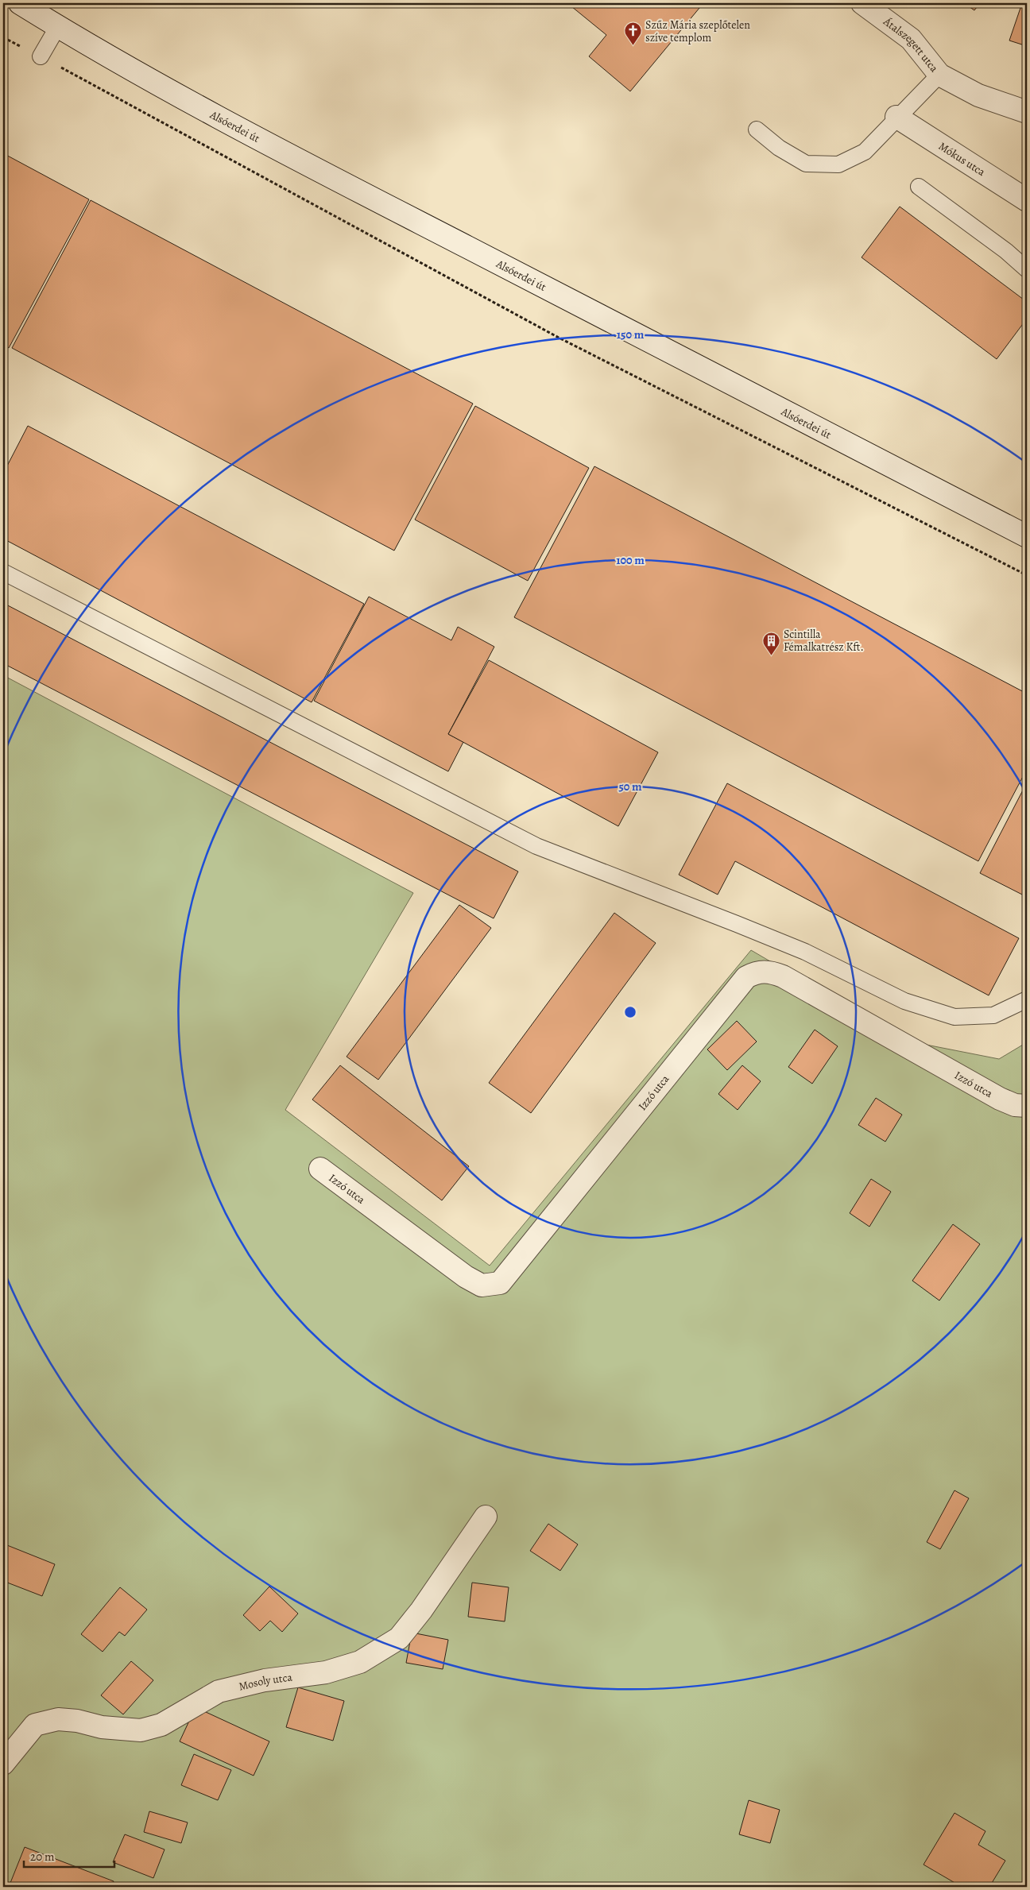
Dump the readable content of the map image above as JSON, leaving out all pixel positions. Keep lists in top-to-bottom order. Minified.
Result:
{"streets":{"street":["Átalszegett utca","Alsóerdei út","Mókus utca","Izzó utca","Mosoly utca"]},"places":{"church":["Szűz Mária szeplőtelen szíve templom"],"building":["Scintilla Fémalkatrész Kft."]},"scale_bar":"20 m","rings":["150 m","100 m","50 m"]}
